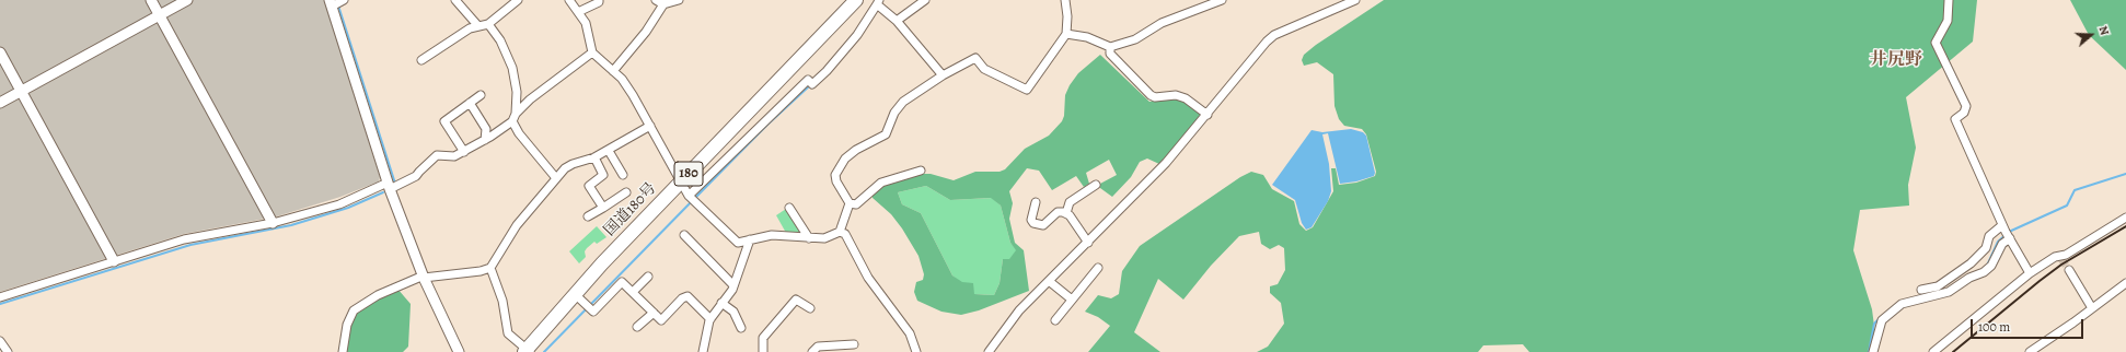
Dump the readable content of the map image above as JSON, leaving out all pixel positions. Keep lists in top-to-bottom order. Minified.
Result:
{"streets":{"highway":["180","国道180号"]},"districts":["井尻野"],"scale_bar":"100 m","north":"right"}
